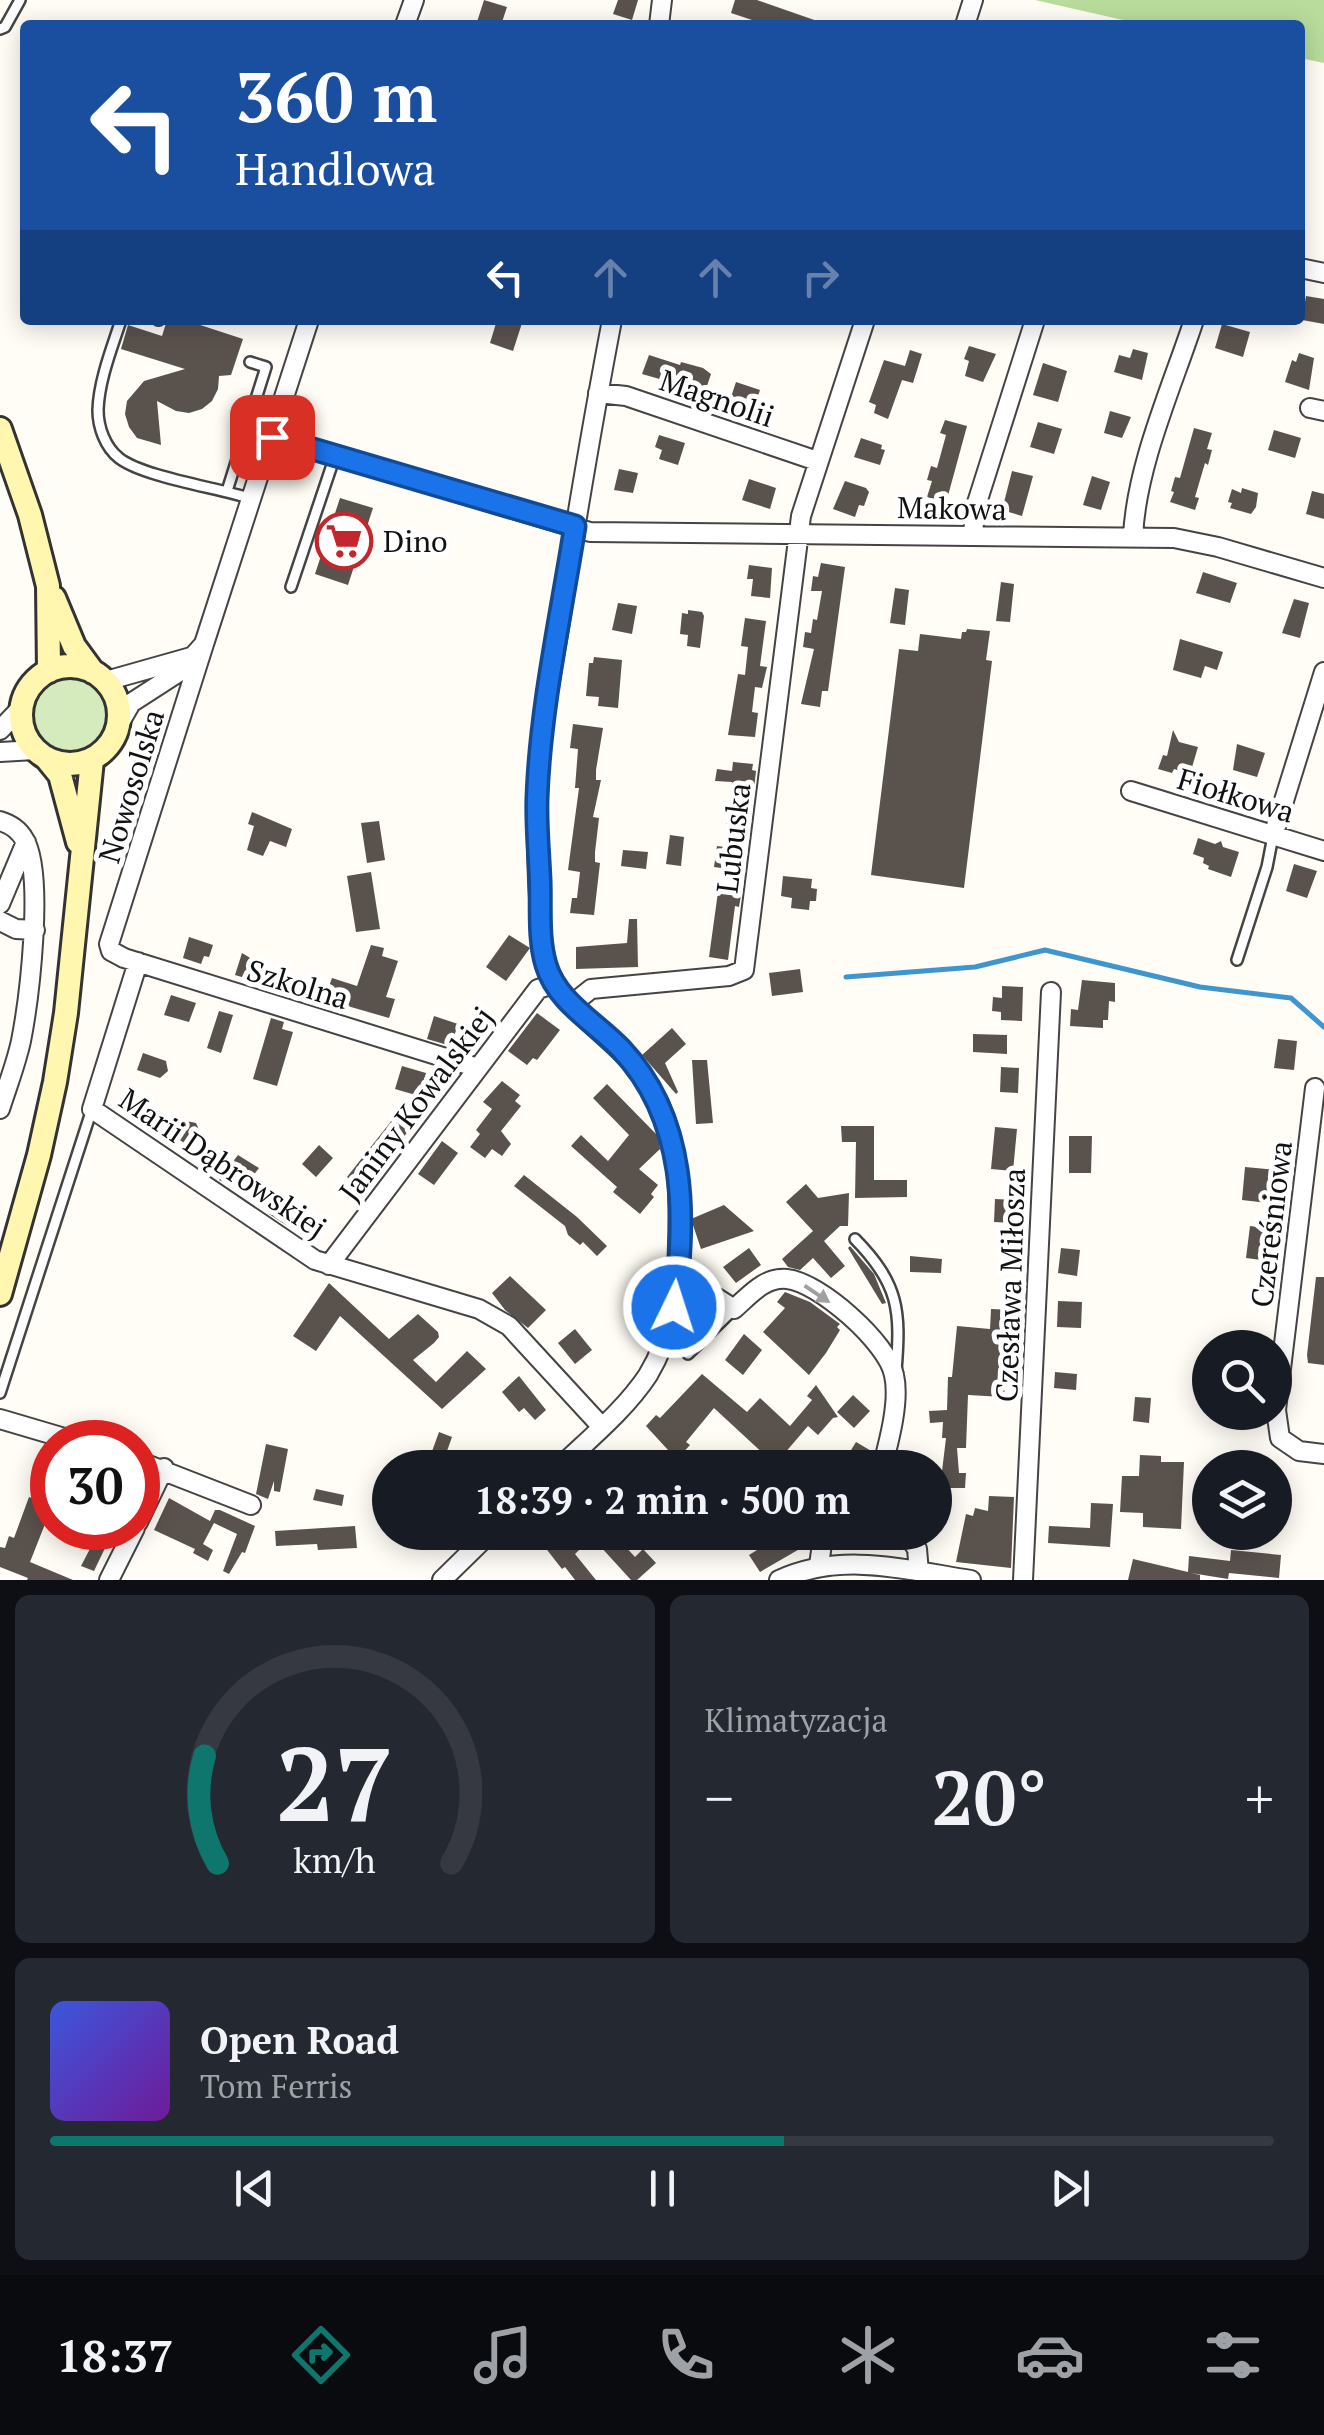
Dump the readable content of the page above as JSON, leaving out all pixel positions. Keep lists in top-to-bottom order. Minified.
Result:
{"streets":{"street":["Magnolii","Makowa","Nowosolska","Fiołkowa","Lubuska","Szkolna","Janiny Kowalskiej","Marii Dąbrowskiej","Czereśniowa","Czesława Miłosza"]},"crossings":[["Makowa","Nowosolska"],["Makowa","Lubuska"],["Nowosolska","Szkolna"],["Szkolna","Janiny Kowalskiej"],["Szkolna","Marii Dąbrowskiej"],["Janiny Kowalskiej","Marii Dąbrowskiej"]],"places":{"supermarket":["Dino"]},"page":{"turn":["360 m","Handlowa"],"limit":"30","trip":"18:39 · 2 min · 500 m","tile":"Klimatyzacja","heat":["−","20°","+"],"song":["Open Road","Tom Ferris"],"tabs":"18:37","gauge":["27","km/h"]}}
